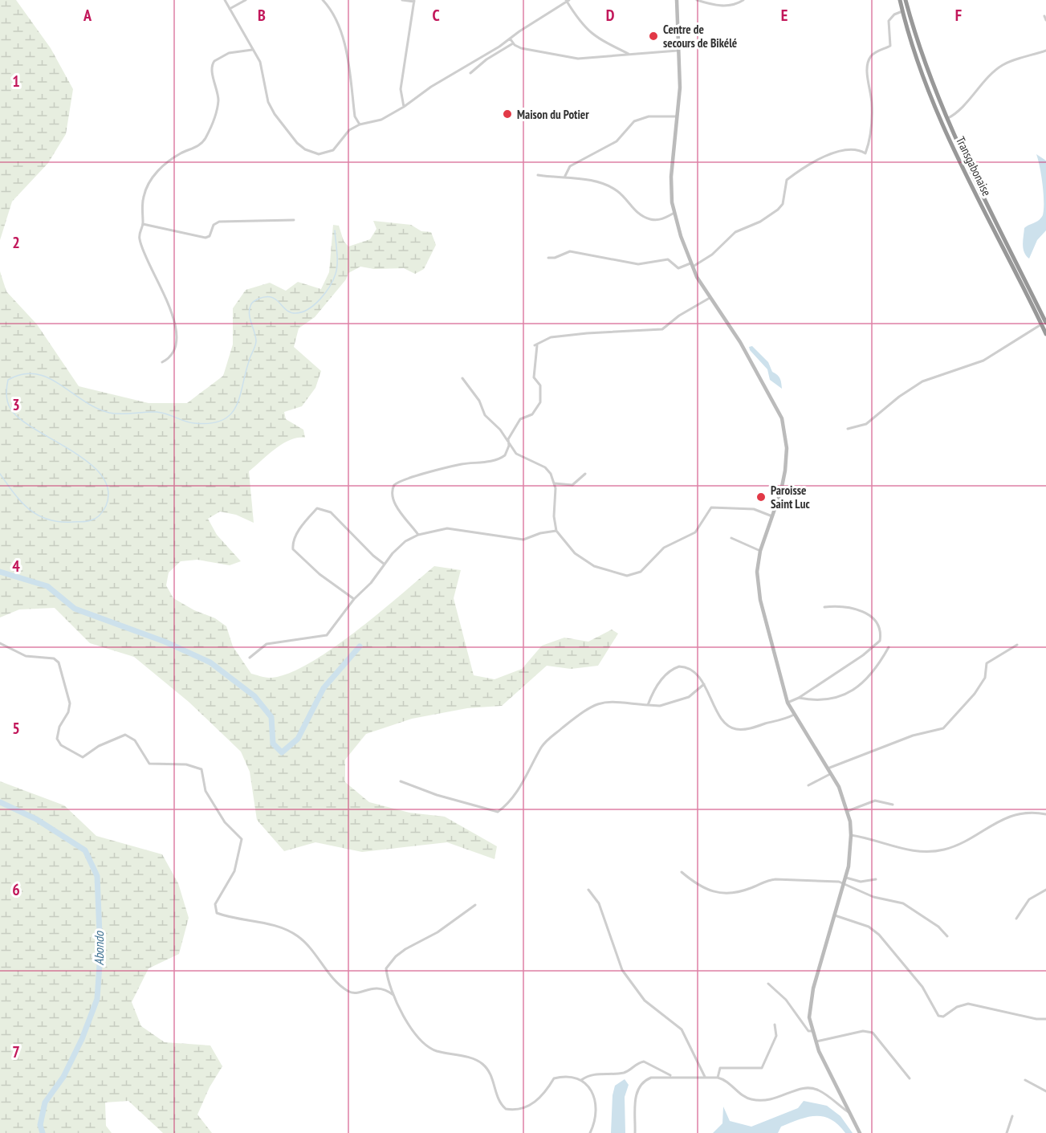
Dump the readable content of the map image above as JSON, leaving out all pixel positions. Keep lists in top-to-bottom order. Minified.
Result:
{"streets":{"highway":["Transgabonaise"]},"water":["Abondo"],"places":["Centre de secours de Bikélé","Maison du Potier","Paroisse Saint Luc"],"grid":{"columns":["A","B","C","D","E","F"],"rows":["1","2","3","4","5","6","7"]}}
